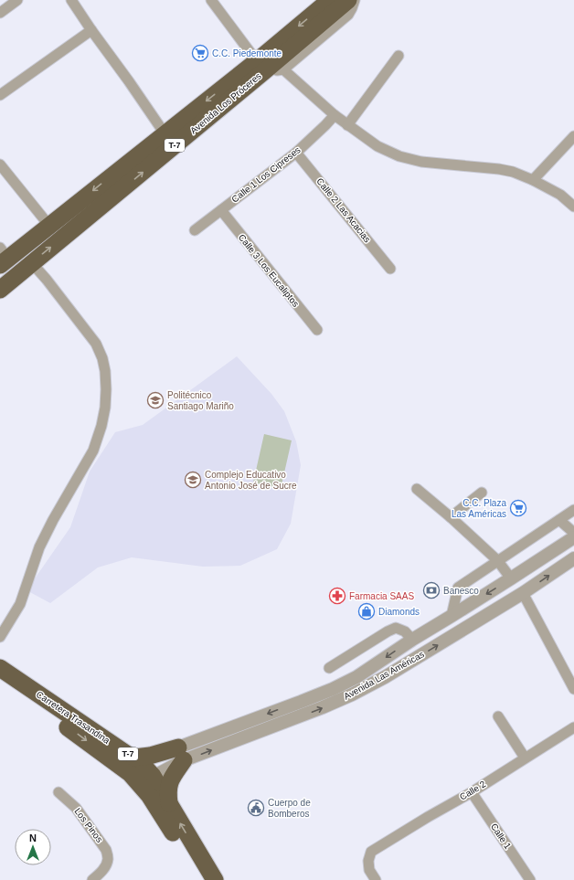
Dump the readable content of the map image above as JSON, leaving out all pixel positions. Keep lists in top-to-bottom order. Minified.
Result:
{"streets":{"highway":["Avenida Los Próceres","T-7","Carretera Trasandina"],"street":["Calle 1 Los Cipreses","Calle 2 Las Acacias","Calle 3 Los Eucaliptos","Avenida Las Américas","Calle 2","Los Pinos","Calle 1"]},"crossings":[["Calle 1 Los Cipreses","Calle 2 Las Acacias"],["Calle 1 Los Cipreses","Calle 3 Los Eucaliptos"],["Avenida Las Américas","Carretera Trasandina"],["Calle 2","Calle 1"]],"places":{"supermarket":["C.C. Piedemonte","C.C. Plaza Las Américas"],"school or university":["Politécnico Santiago Mariño","Complejo Educativo Antonio José de Sucre"],"bank":["Banesco"],"pharmacy":["Farmacia SAAS"],"shop":["Diamonds"],"public building":["Cuerpo de Bomberos"]},"north":"top"}
